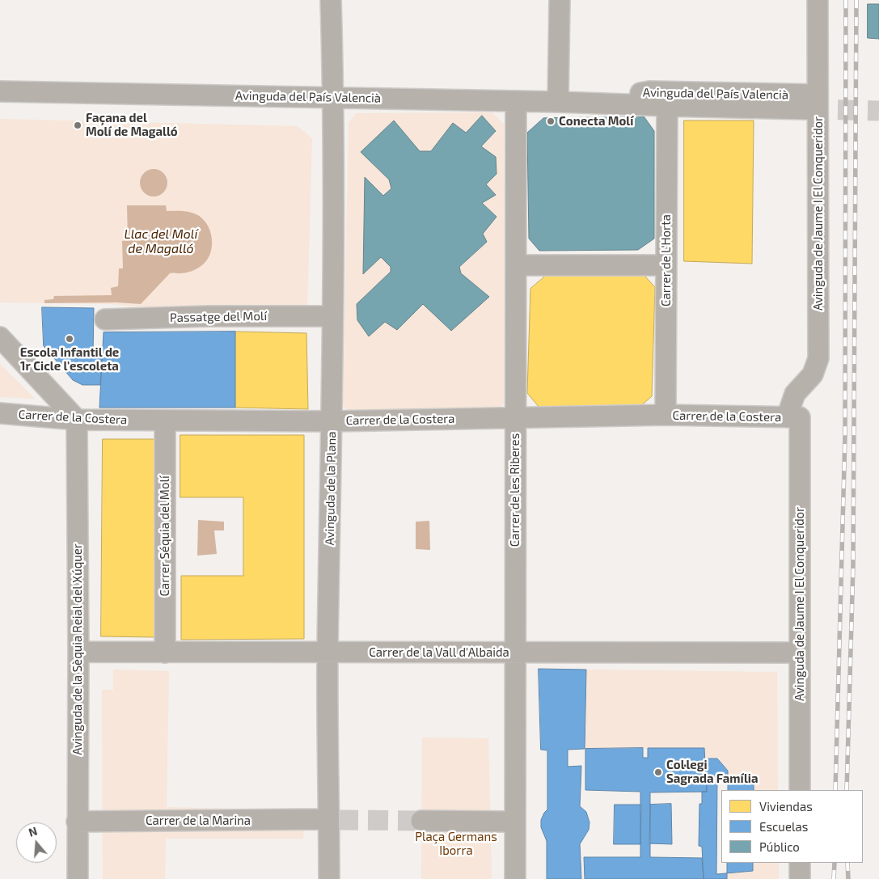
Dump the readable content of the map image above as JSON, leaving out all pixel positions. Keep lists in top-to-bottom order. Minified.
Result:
{"streets":{"street":["Avinguda del País Valencià","Avinguda de Jaume I El Conqueridor","Carrer de L'Horta","Passatge del Molí","Carrer de la Costera","Avinguda de la Plana","Carrer de les Riberes","Carrer Séquia del Molí","Avinguda de la Sèquia Reial del Xúquer","Carrer de la Vall d'Albaida","Carrer de la Marina"]},"crossings":[["Avinguda del País Valencià","Avinguda de Jaume I El Conqueridor"],["Avinguda del País Valencià","Carrer de L'Horta"],["Avinguda del País Valencià","Avinguda de la Plana"],["Avinguda del País Valencià","Carrer de les Riberes"],["Avinguda de Jaume I El Conqueridor","Carrer de la Costera"],["Avinguda de Jaume I El Conqueridor","Carrer de la Vall d'Albaida"],["Carrer de L'Horta","Carrer de la Costera"],["Passatge del Molí","Avinguda de la Plana"],["Carrer de la Costera","Avinguda de la Plana"],["Carrer de la Costera","Carrer de les Riberes"],["Carrer de la Costera","Carrer Séquia del Molí"],["Carrer de la Costera","Avinguda de la Sèquia Reial del Xúquer"],["Avinguda de la Plana","Carrer de la Vall d'Albaida"],["Carrer de les Riberes","Carrer de la Vall d'Albaida"],["Carrer Séquia del Molí","Carrer de la Vall d'Albaida"],["Avinguda de la Sèquia Reial del Xúquer","Carrer de la Vall d'Albaida"],["Avinguda de la Sèquia Reial del Xúquer","Carrer de la Marina"]],"water":["Llac del Molí de Magalló"],"parks":["Plaça Germans Iborra"],"places":["Conecta Molí","Façana del Molí de Magalló","Escola Infantil de 1r Cicle l'escoleta","Col·legi Sagrada Família"],"legend":["Viviendas","Escuelas","Público"],"north":"top"}
